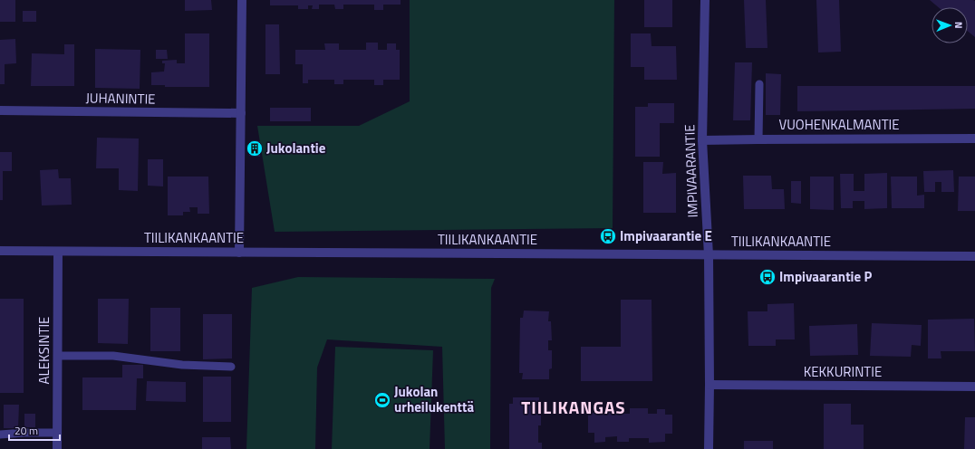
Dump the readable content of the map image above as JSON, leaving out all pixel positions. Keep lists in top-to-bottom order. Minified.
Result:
{"streets":{"street":["JUHANINTIE","VUOHENKALMANTIE","IMPIVAARANTIE","TIILIKANKAANTIE","ALEKSINTIE","KEKKURINTIE"]},"crossings":[["VUOHENKALMANTIE","IMPIVAARANTIE"],["IMPIVAARANTIE","TIILIKANKAANTIE"],["IMPIVAARANTIE","KEKKURINTIE"],["TIILIKANKAANTIE","ALEKSINTIE"]],"districts":["TIILIKANGAS"],"places":{"building":["Jukolantie"],"bus stop":["Impivaarantie E","Impivaarantie P"],"sports":["Jukolan urheilukenttä"]},"scale_bar":"20 m","north":"right"}
